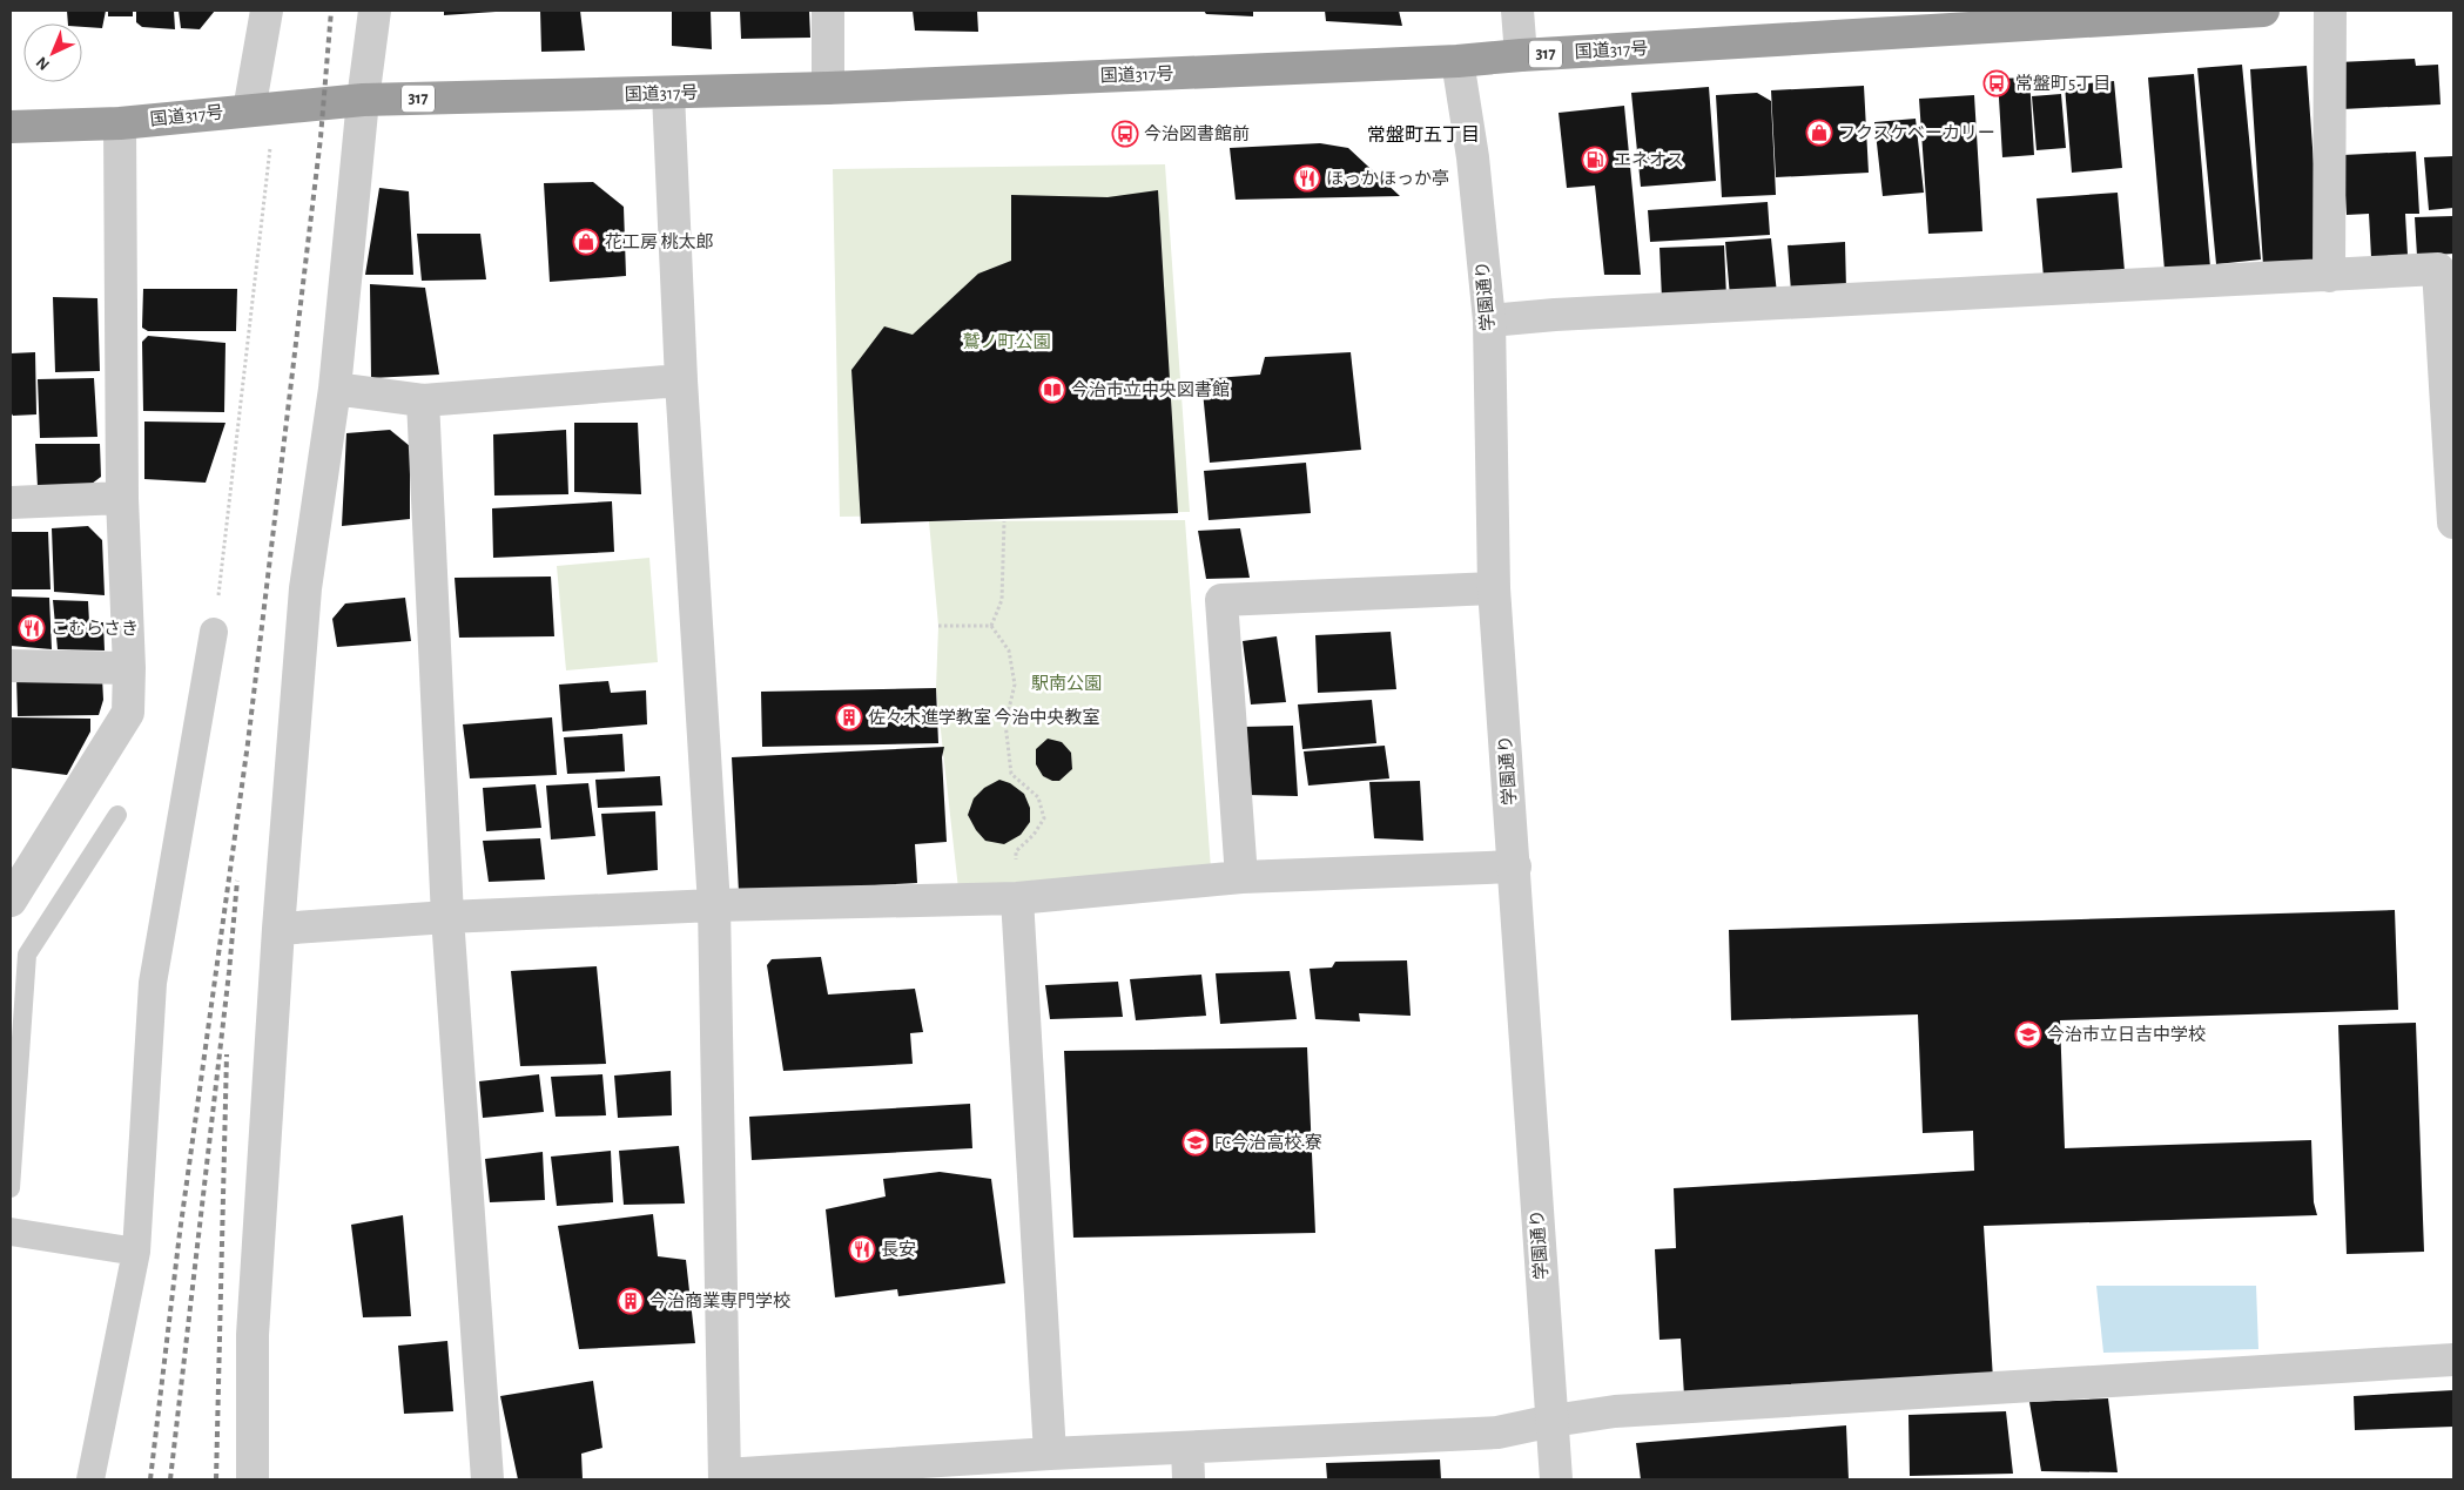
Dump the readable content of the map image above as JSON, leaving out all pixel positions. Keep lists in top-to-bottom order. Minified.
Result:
{"streets":{"highway":["国道317号","317"],"street":["学園通り"]},"crossings":[["国道317号","学園通り"]],"districts":["常盤町五丁目"],"parks":["鷲ノ町公園","駅南公園"],"places":{"bus stop":["常盤町5丁目","今治図書館前"],"shop":["フクスケベーカリー","花工房 桃太郎"],"fuel station":["エネオス"],"restaurant":["ほっかほっか亭","こむらさき","長安"],"library":["今治市立中央図書館"],"building":["佐々木進学教室 今治中央教室","今治商業専門学校"],"school or university":["今治市立日吉中学校","FC今治高校 寮"]},"north":"bottom left"}
